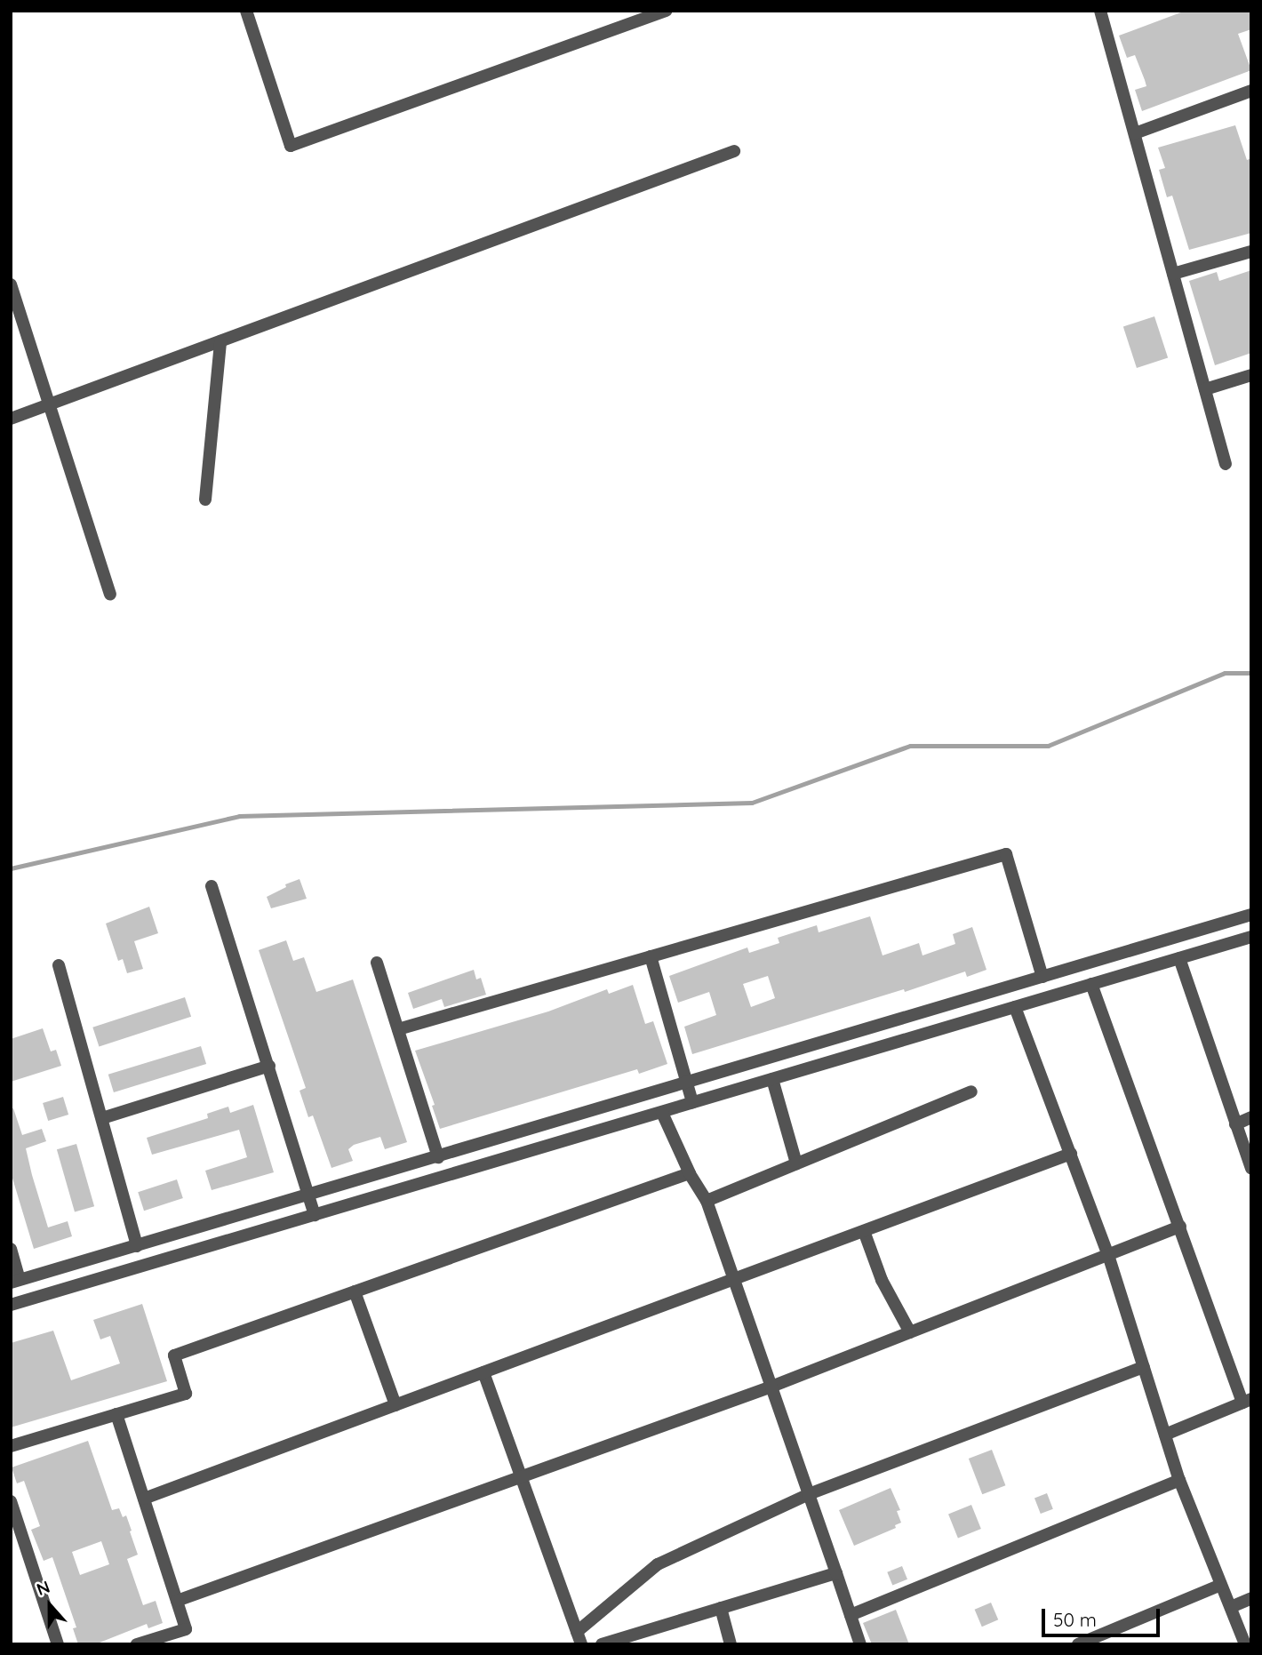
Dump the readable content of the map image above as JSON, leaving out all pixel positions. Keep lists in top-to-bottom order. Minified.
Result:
{"scale_bar":"50 m","north":"top"}
